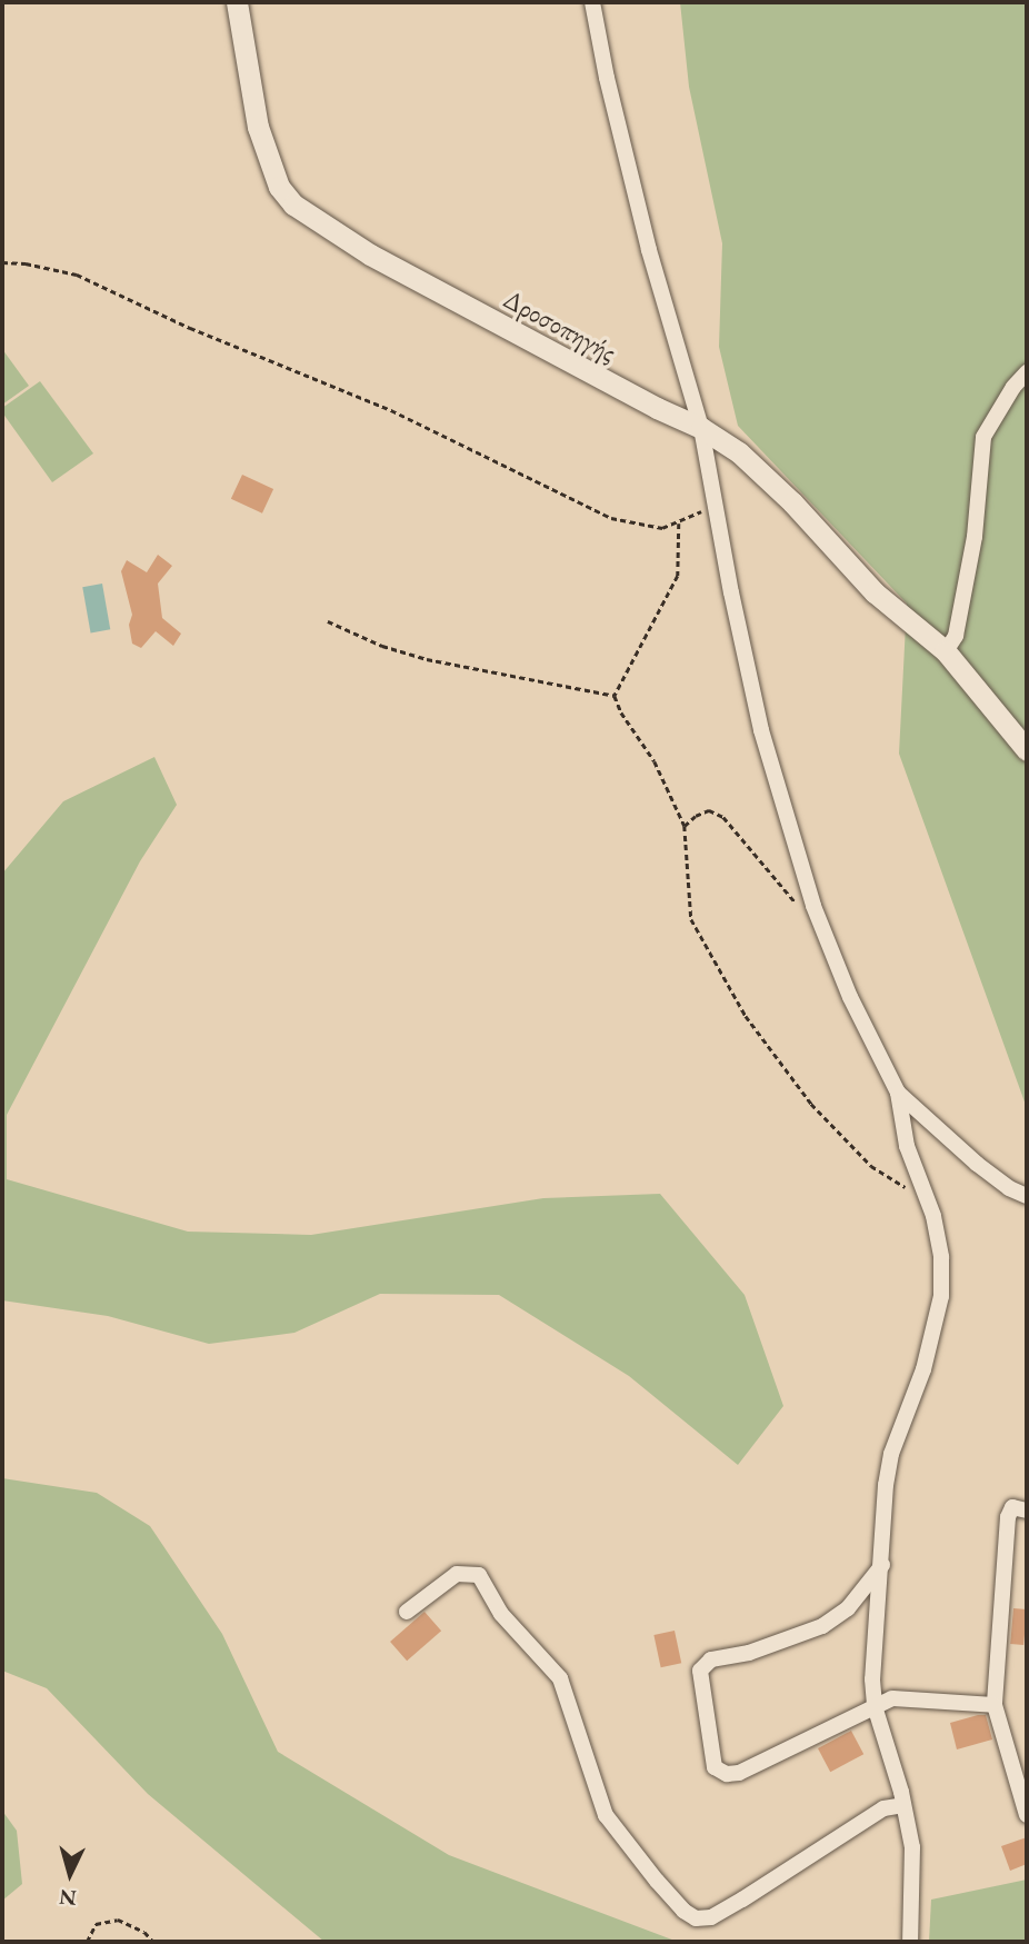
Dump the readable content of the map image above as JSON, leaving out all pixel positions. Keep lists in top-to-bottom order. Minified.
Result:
{"streets":{"street":["Δροσοπηγής"]},"north":"bottom"}
